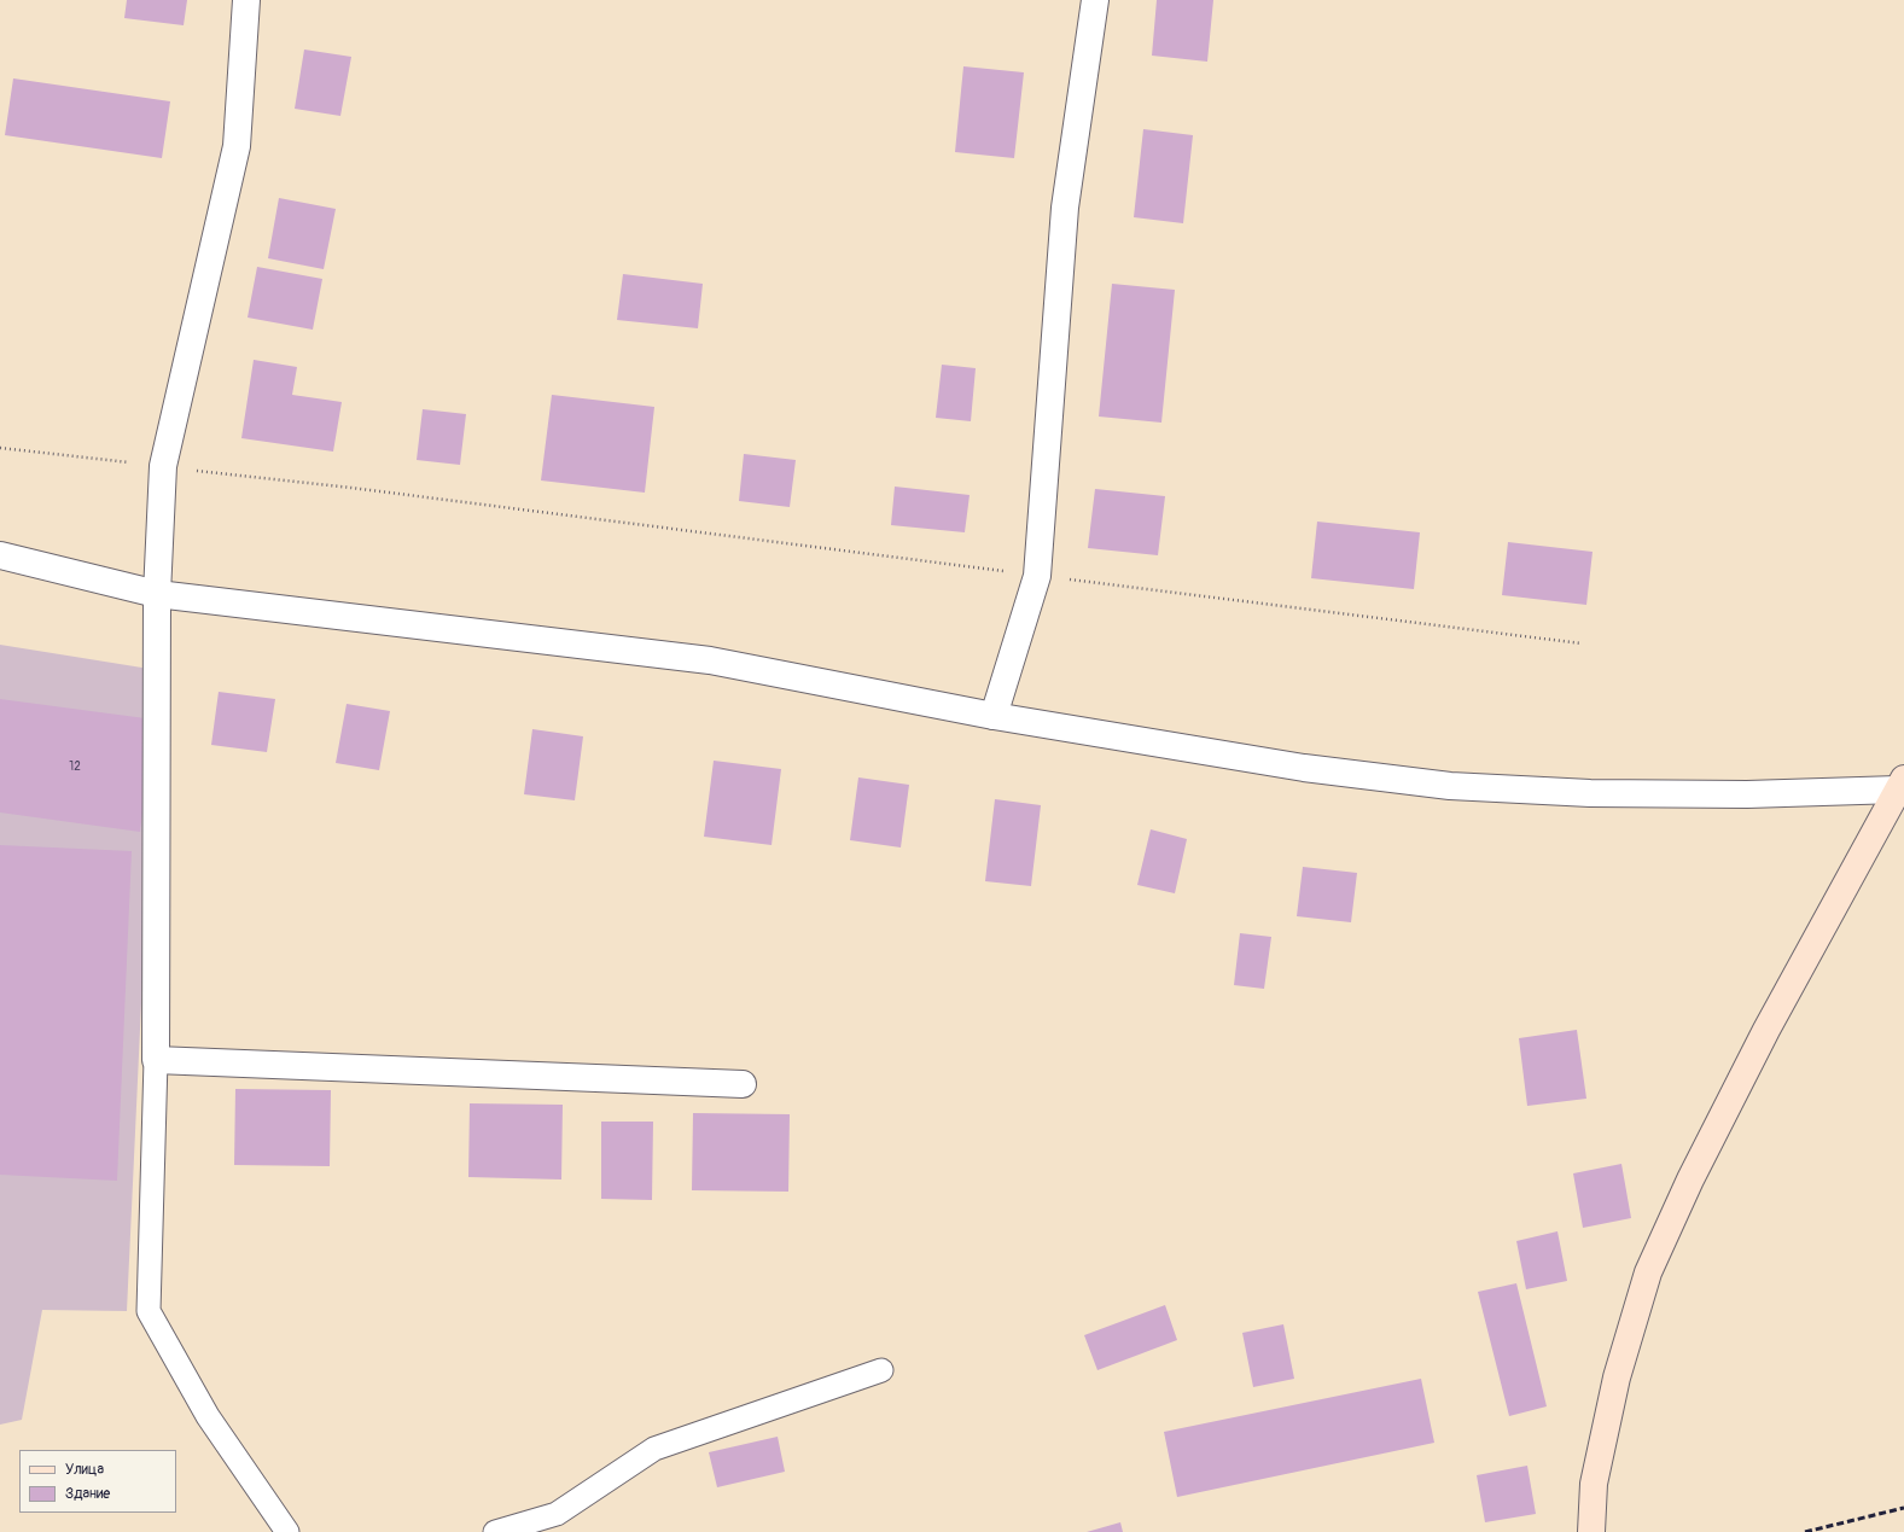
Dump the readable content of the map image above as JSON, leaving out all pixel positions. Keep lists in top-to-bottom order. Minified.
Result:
{"house_numbers":["12"],"legend":["Улица","Здание"]}
